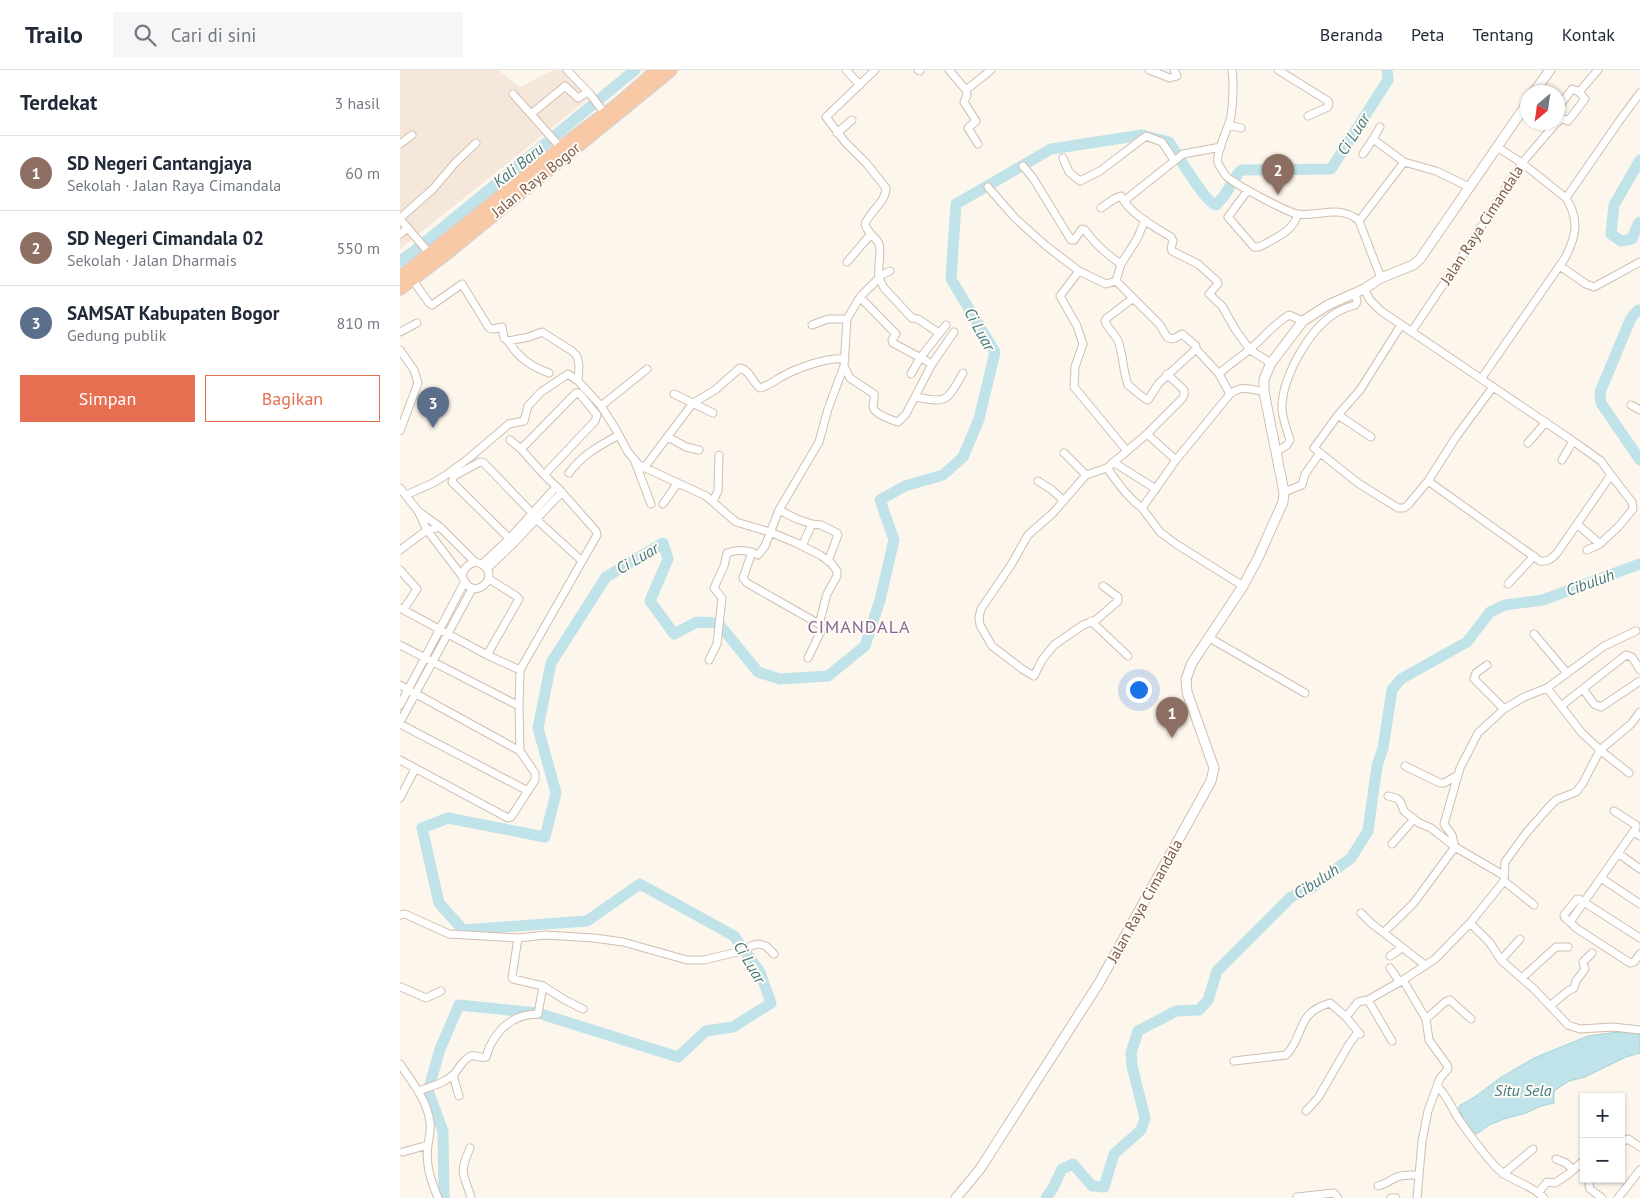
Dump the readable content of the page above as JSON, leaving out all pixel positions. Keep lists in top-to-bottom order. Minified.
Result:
{"streets":{"highway":["Jalan Raya Bogor"],"street":["Jalan Raya Cimandala"]},"districts":["CIMANDALA"],"water":["Ci Luar","Kali Baru","Cibuluh","Situ Sela"],"north":"bottom left","page":{"header":"Trailo","search":"Cari di sini","nav":["Beranda","Peta","Tentang","Kontak"],"heading":["Terdekat","3 hasil"],"list":[{"mark":"1","name":"SD Negeri Cantangjaya","note":"Sekolah · Jalan Raya Cimandala","value":"60 m"},{"mark":"2","name":"SD Negeri Cimandala 02","note":"Sekolah · Jalan Dharmais","value":"550 m"},{"mark":"3","name":"SAMSAT Kabupaten Bogor","note":"Gedung publik","value":"810 m"}],"pins":["2","3","1"],"buttons":["Simpan","Bagikan"],"map_buttons":["+","−"]}}
